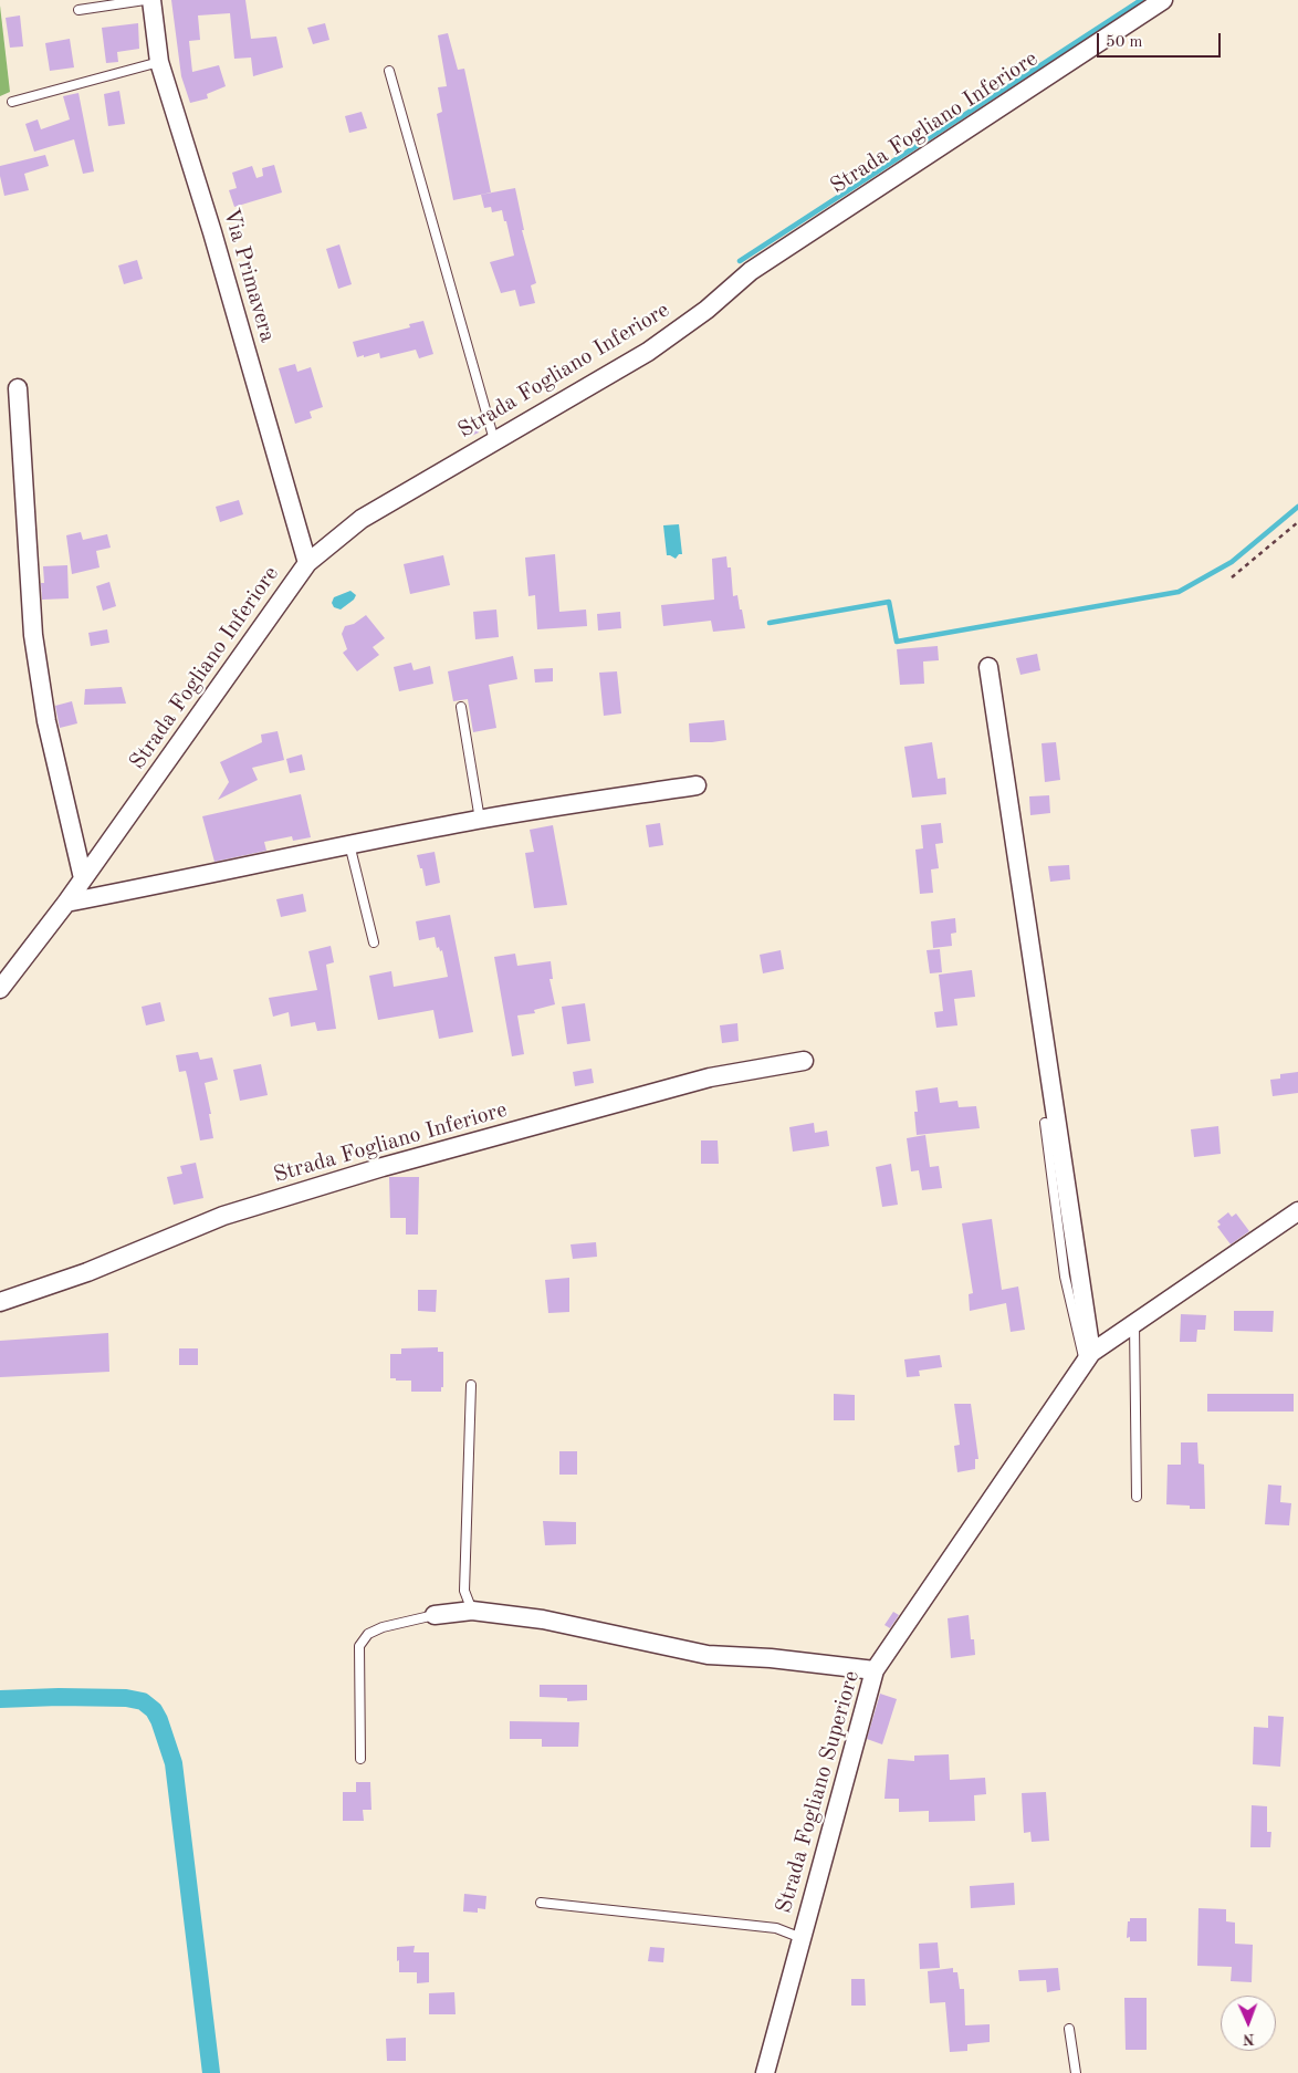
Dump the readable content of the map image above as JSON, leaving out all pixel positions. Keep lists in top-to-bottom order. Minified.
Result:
{"streets":{"street":["Strada Fogliano Inferiore","Via Primavera","Strada Fogliano Superiore"]},"crossings":[["Strada Fogliano Inferiore","Via Primavera"]],"scale_bar":"50 m","north":"bottom"}
